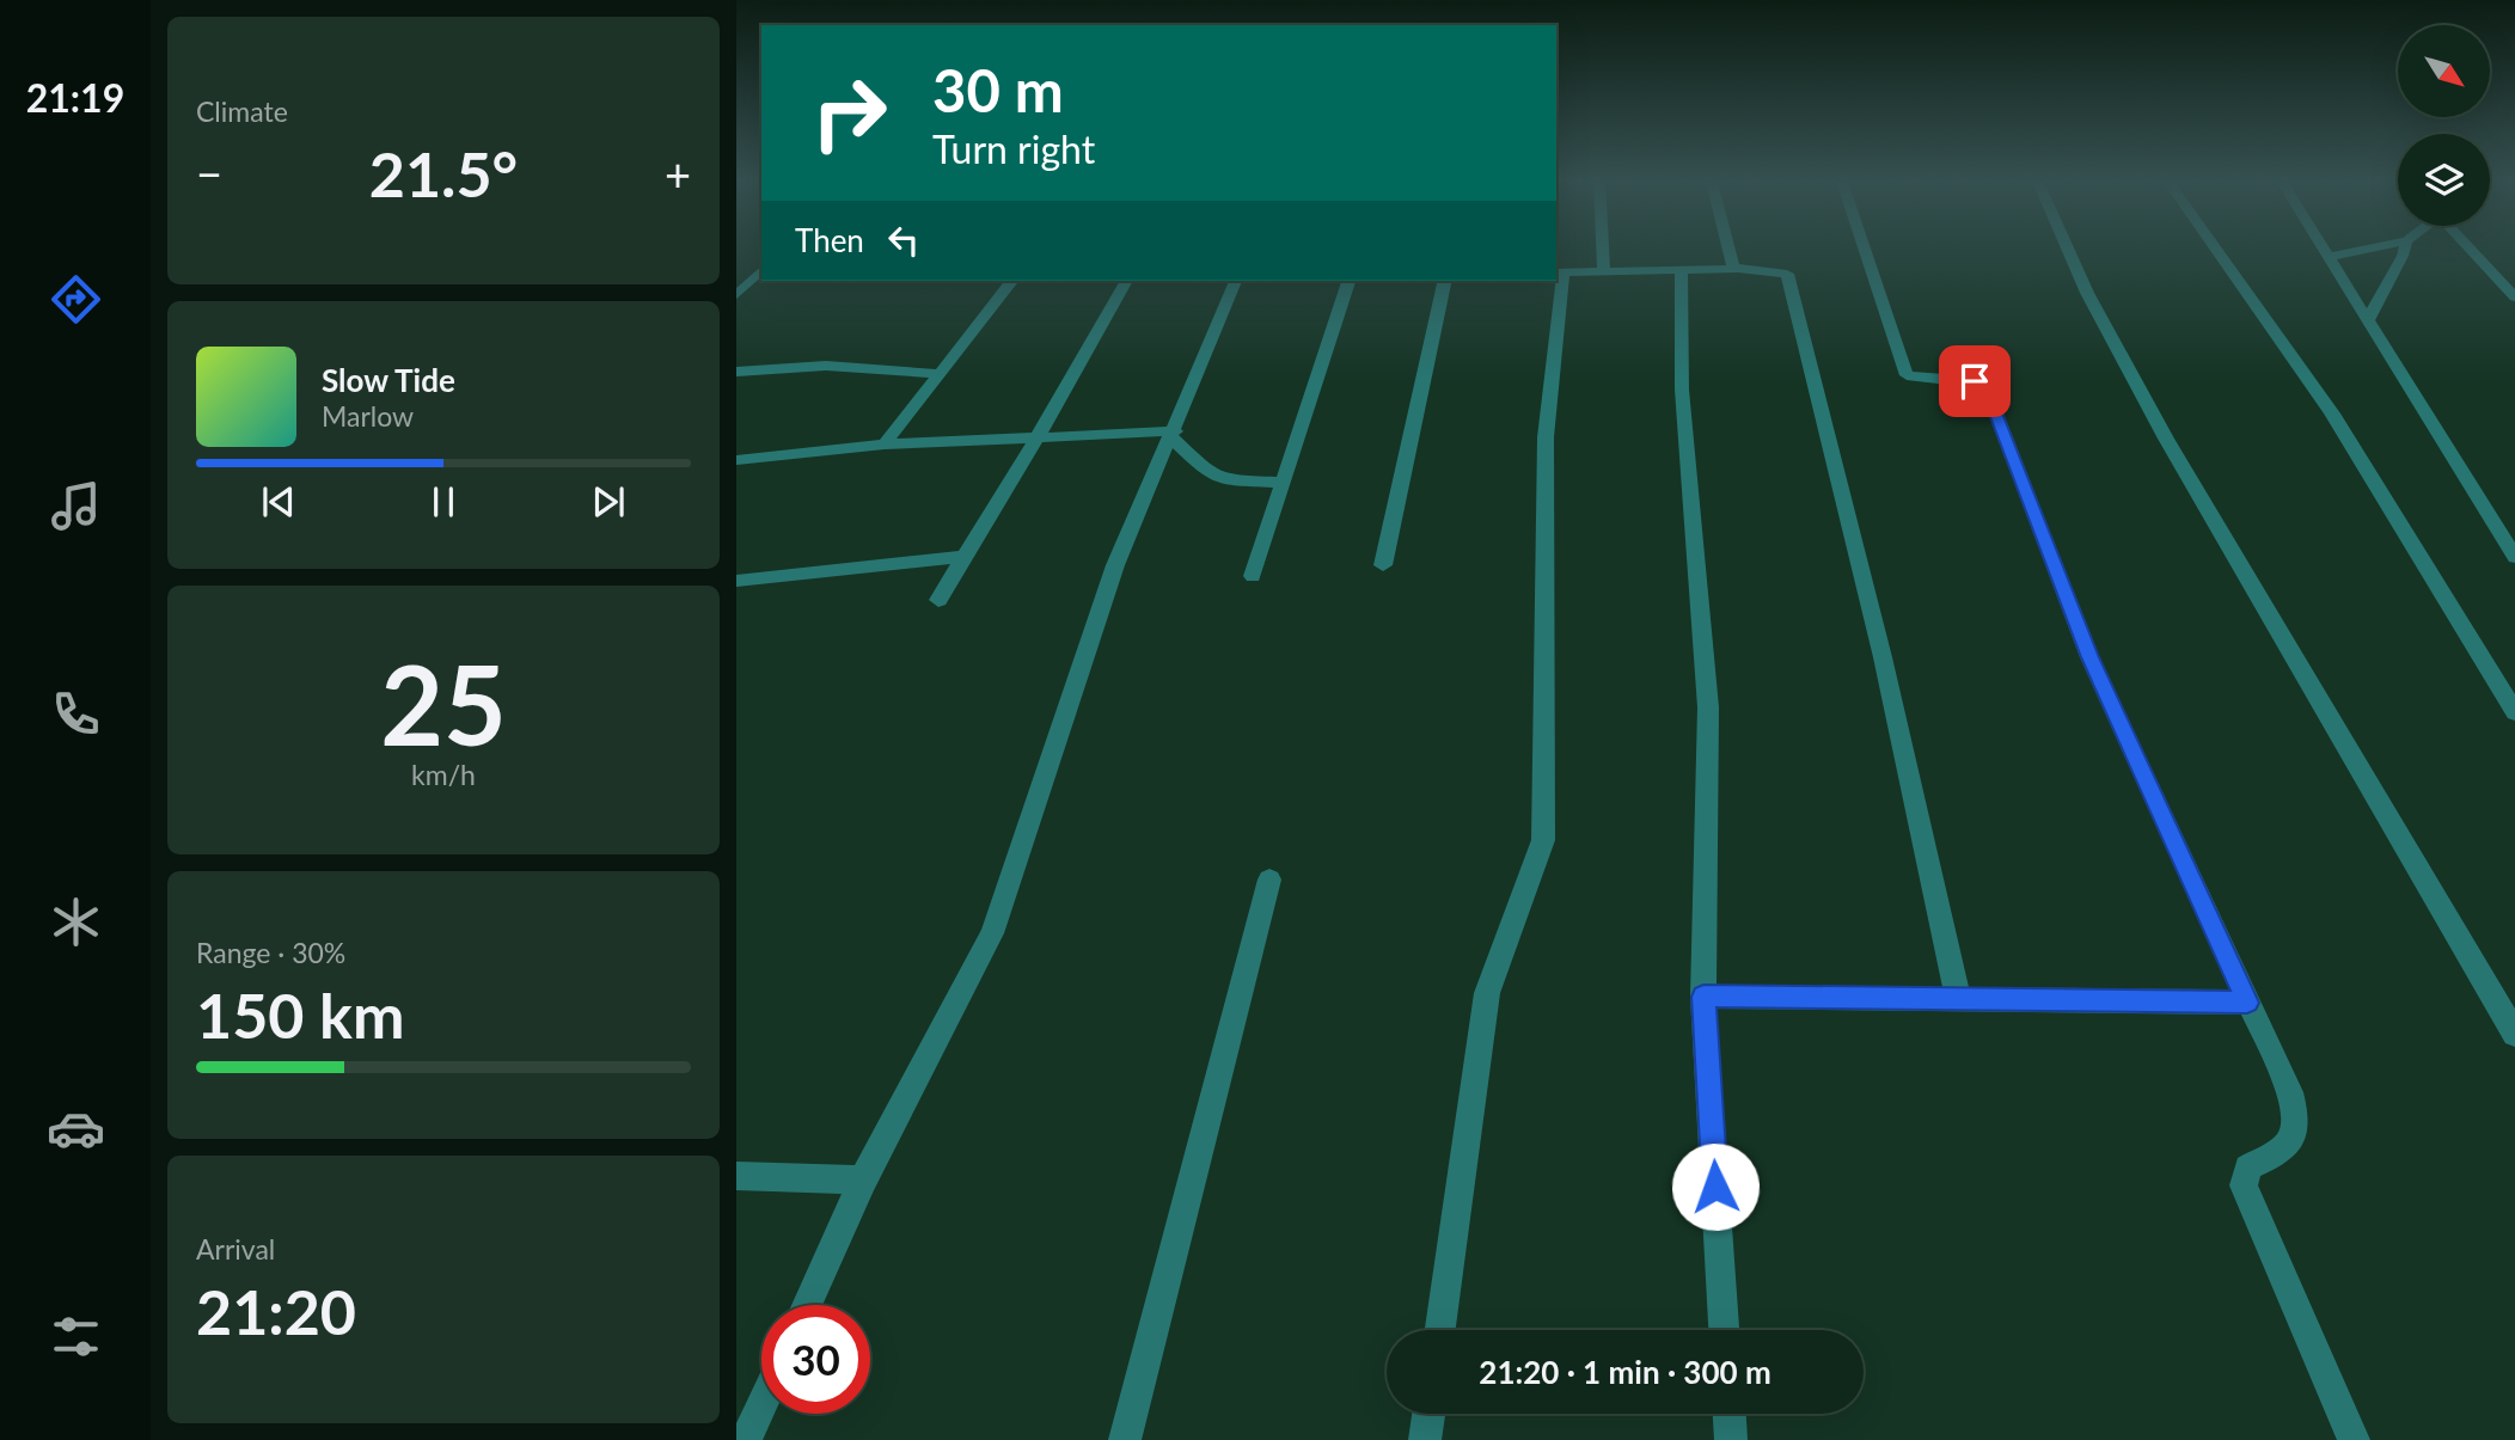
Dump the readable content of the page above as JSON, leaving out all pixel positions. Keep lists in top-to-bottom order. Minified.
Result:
{"north":"bottom right","page":{"tabs":"21:19","tile":["Climate",["25","km/h"],["Range · 30%","150 km"],["Arrival","21:20"]],"turn":["30 m","Turn right"],"heat":["−","21.5°","+"],"then":"Then","song":["Slow Tide","Marlow"],"limit":"30","trip":"21:20 · 1 min · 300 m"}}
